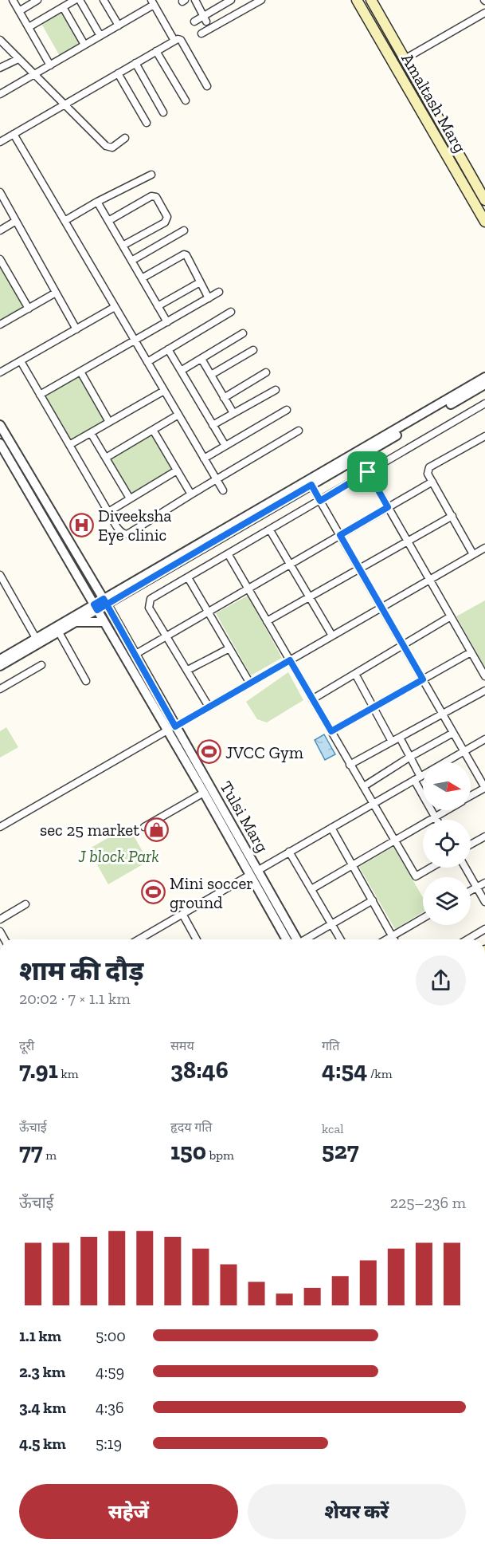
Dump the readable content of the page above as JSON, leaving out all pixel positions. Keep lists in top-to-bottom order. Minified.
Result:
{"streets":{"main road":["Amaltash Marg"],"street":["Tulsi Marg"]},"parks":["J block Park"],"places":{"hospital":["Diveeksha Eye clinic"],"sports":["JVCC Gym","Mini soccer ground"],"shop":["sec 25 market"]},"north":"right","page":{"heading":["शाम की दौड़","20:02 · 7 × 1.1 km"],"stats":[["दूरी","7.91 km"],["समय","38:46"],["गति","4:54 /km"],["ऊँचाई","77 m"],["हृदय गति","150 bpm"],["kcal","527"]],"chart":["ऊँचाई","225–236 m"],"list":[{"name":"1.1 km","note":"5:00"},{"name":"2.3 km","note":"4:59"},{"name":"3.4 km","note":"4:36"},{"name":"4.5 km","note":"5:19"}],"buttons":["सहेजें","शेयर करें"]}}
